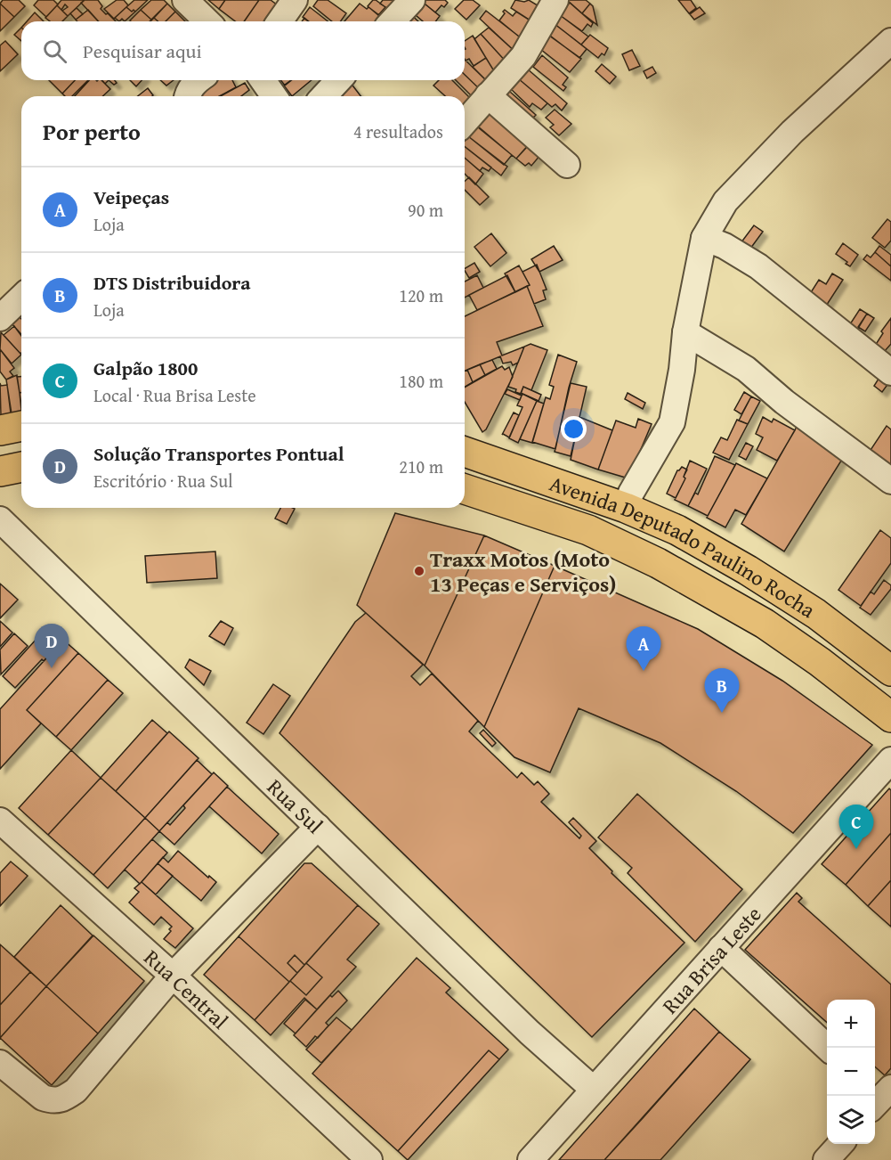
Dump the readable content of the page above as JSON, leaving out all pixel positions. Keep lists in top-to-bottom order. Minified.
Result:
{"streets":{"main road":["Avenida Deputado Paulino Rocha"],"street":["Rua Sul","Rua Brisa Leste","Rua Central"]},"crossings":[["Rua Sul","Rua Brisa Leste"]],"places":["Traxx Motos (Moto 13 Peças e Serviços)"],"page":{"search":"Pesquisar aqui","heading":["Por perto","4 resultados"],"list":[{"mark":"A","name":"Veipeças","note":"Loja","value":"90 m"},{"mark":"B","name":"DTS Distribuidora","note":"Loja","value":"120 m"},{"mark":"C","name":"Galpão 1800","note":"Local · Rua Brisa Leste","value":"180 m"},{"mark":"D","name":"Solução Transportes Pontual","note":"Escritório · Rua Sul","value":"210 m"}],"pins":["D","A","B","C"],"map_buttons":["+","−"]}}
